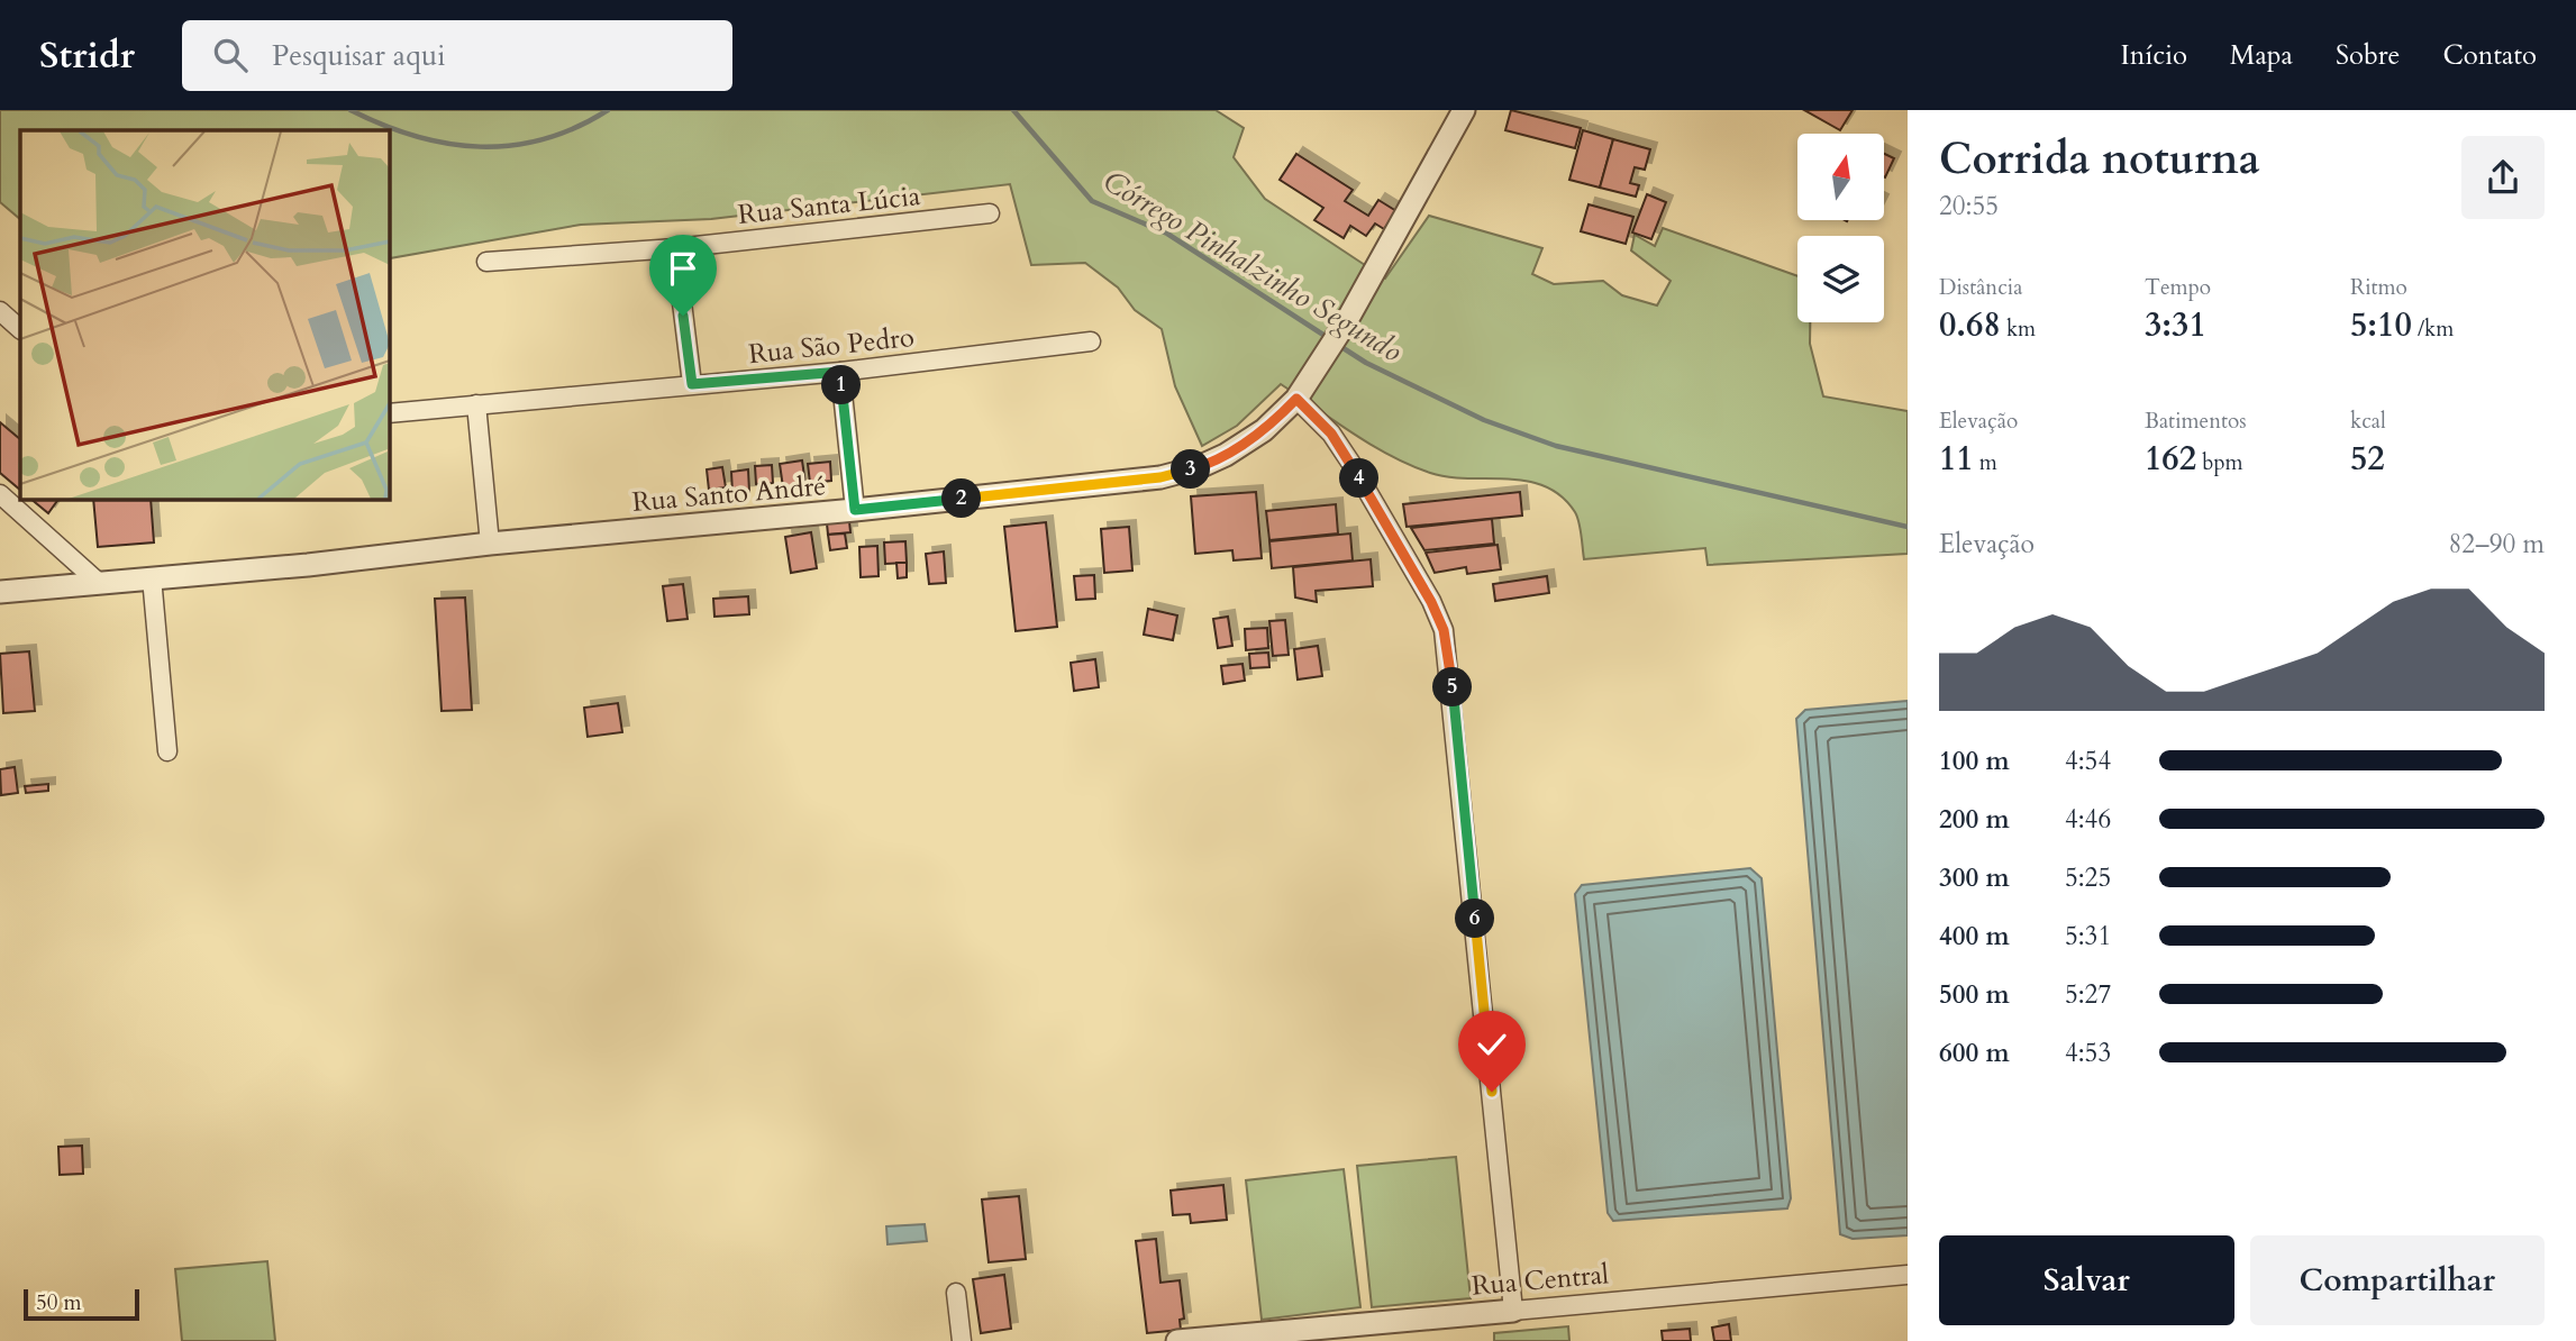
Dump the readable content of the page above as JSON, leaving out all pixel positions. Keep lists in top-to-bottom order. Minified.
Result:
{"streets":{"street":["Rua Santa Lúcia","Rua São Pedro","Rua Santo André","Rua Central"]},"water":["Córrego Pinhalzinho Segundo"],"scale_bar":"50 m","north":"top","page":{"header":"Stridr","search":"Pesquisar aqui","nav":["Início","Mapa","Sobre","Contato"],"heading":["Corrida noturna","20:55"],"stats":[["Distância","0.68 km"],["Tempo","3:31"],["Ritmo","5:10 /km"],["Elevação","11 m"],["Batimentos","162 bpm"],["kcal","52"]],"pins":["1","3","4","2","5","6"],"chart":["Elevação","82–90 m"],"list":[{"name":"100 m","note":"4:54"},{"name":"200 m","note":"4:46"},{"name":"300 m","note":"5:25"},{"name":"400 m","note":"5:31"},{"name":"500 m","note":"5:27"},{"name":"600 m","note":"4:53"}],"buttons":["Salvar","Compartilhar"],"scale":"50 m"}}
